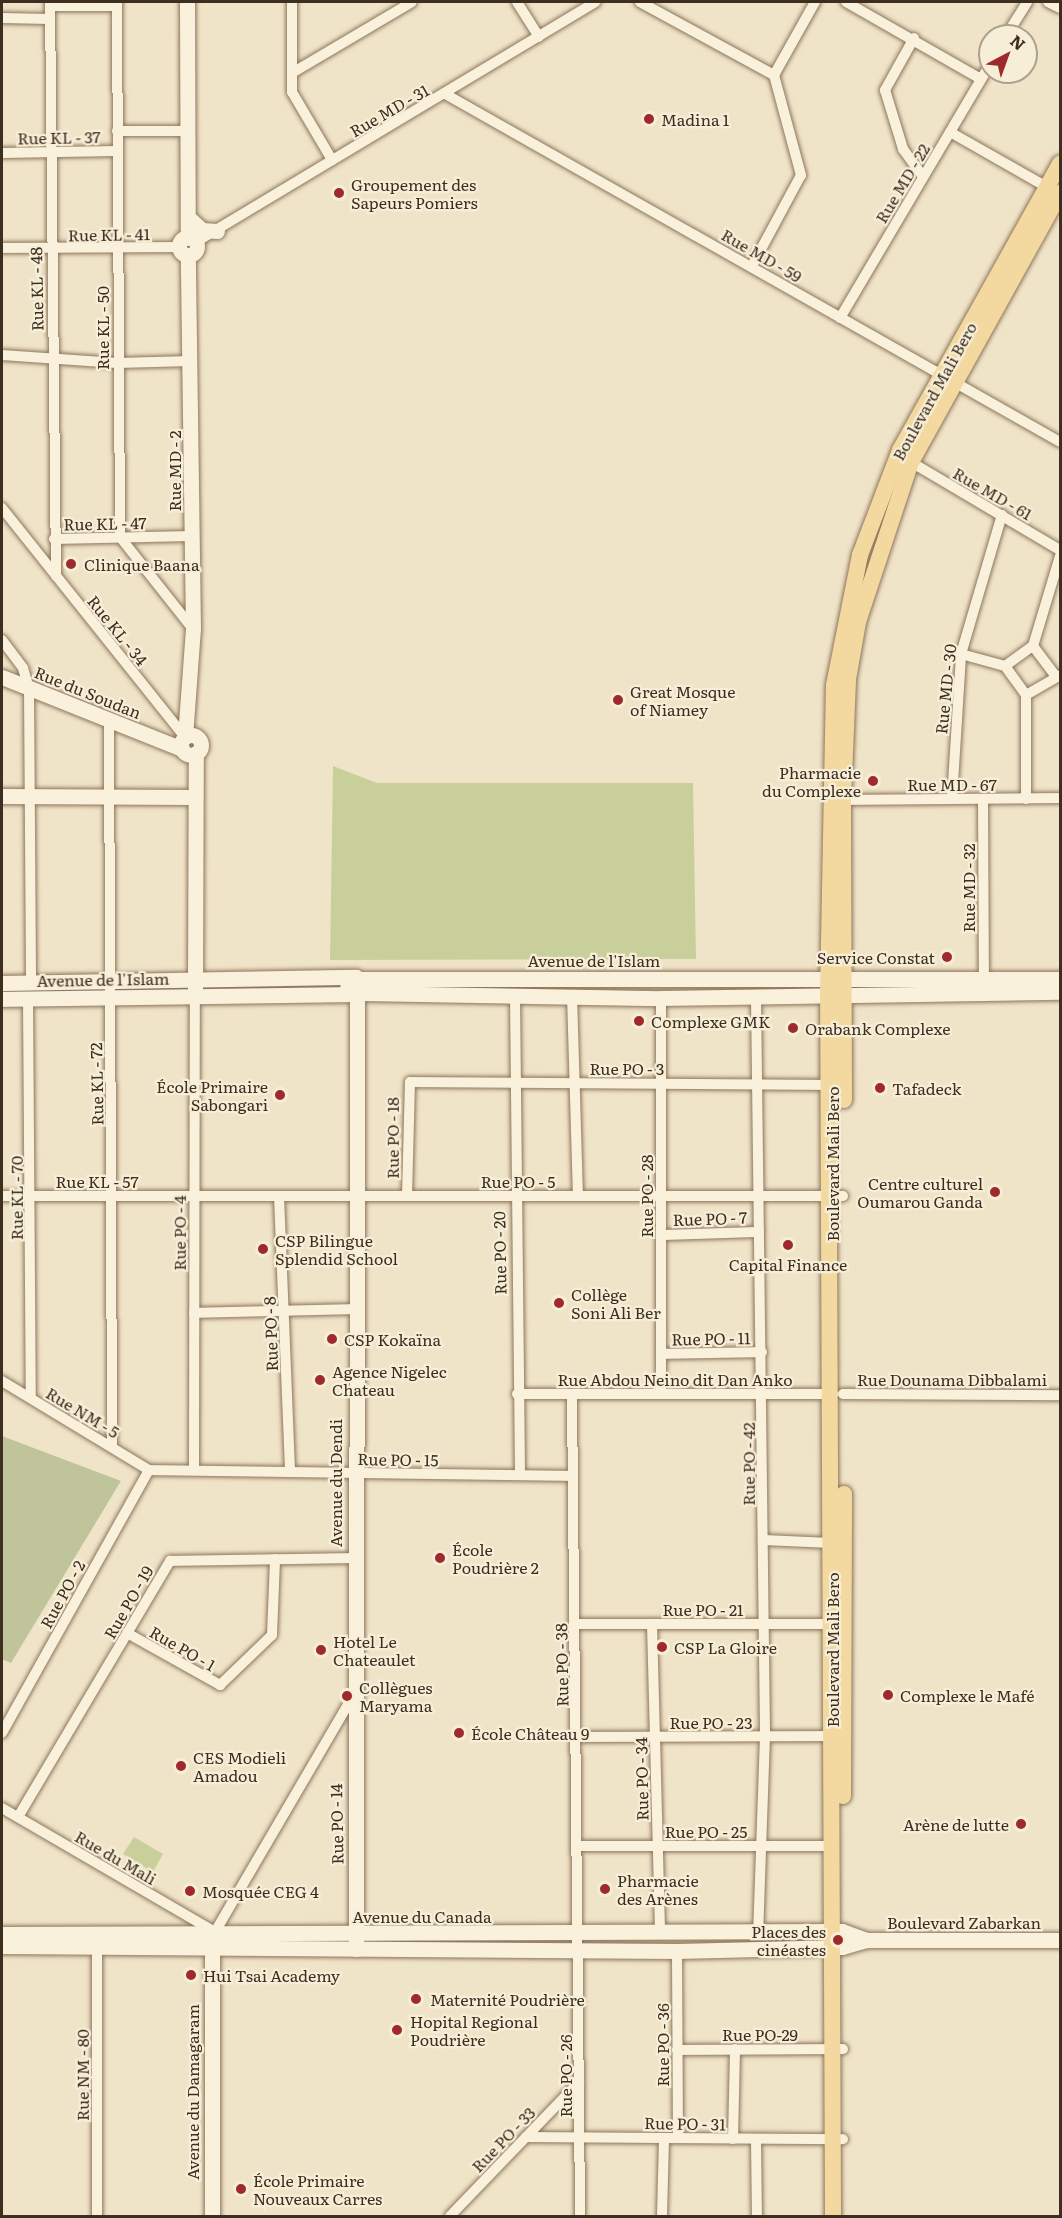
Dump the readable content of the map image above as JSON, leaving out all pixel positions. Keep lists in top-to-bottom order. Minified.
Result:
{"streets":{"main road":["Boulevard Mali Bero"],"street":["Rue MD - 31","Rue KL - 37","Rue MD - 22","Rue KL - 41","Rue MD - 59","Rue KL - 48","Rue KL - 50","Rue MD - 2","Rue MD - 61","Rue KL - 47","Rue KL - 34","Rue MD - 30","Rue du Soudan","Rue MD - 67","Rue MD - 32","Avenue de l'Islam","Rue PO - 3","Rue KL - 72","Rue PO - 18","Rue KL - 57","Rue PO - 5","Rue PO - 28","Rue KL - 70","Rue PO - 7","Rue PO - 4","Rue PO - 20","Rue PO - 8","Rue PO - 11","Rue Abdou Neino dit Dan Anko","Rue Dounama Dibbalami","Rue NM - 5","Rue PO - 15","Rue PO - 42","Avenue du Dendi","Rue PO - 2","Rue PO - 19","Rue PO - 21","Rue PO - 1","Rue PO - 38","Rue PO - 23","Rue PO - 34","Rue PO - 14","Rue PO - 25","Rue du Mali","Avenue du Canada","Boulevard Zabarkan","Rue PO-29","Rue PO - 36","Rue NM - 80","Rue PO - 26","Avenue du Damagaram","Rue PO - 31","Rue PO - 33"]},"crossings":[["Rue MD - 31","Rue KL - 41"],["Rue MD - 31","Rue MD - 59"],["Rue MD - 31","Rue MD - 2"],["Rue KL - 37","Rue KL - 48"],["Rue KL - 37","Rue KL - 50"],["Rue MD - 22","Rue MD - 59"],["Rue KL - 41","Rue KL - 48"],["Rue KL - 41","Rue KL - 50"],["Rue KL - 41","Rue MD - 2"],["Rue MD - 59","Boulevard Mali Bero"],["Rue KL - 48","Rue KL - 47"],["Rue KL - 48","Rue KL - 34"],["Rue KL - 50","Rue KL - 47"],["Boulevard Mali Bero","Rue MD - 61"],["Boulevard Mali Bero","Rue MD - 67"],["Boulevard Mali Bero","Avenue de l'Islam"],["Boulevard Mali Bero","Rue PO - 3"],["Boulevard Mali Bero","Rue PO - 5"],["Boulevard Mali Bero","Rue Abdou Neino dit Dan Anko"],["Boulevard Mali Bero","Rue Dounama Dibbalami"],["Boulevard Mali Bero","Rue PO - 21"],["Boulevard Mali Bero","Rue PO - 23"],["Boulevard Mali Bero","Rue PO - 25"],["Boulevard Mali Bero","Avenue du Canada"],["Boulevard Mali Bero","Boulevard Zabarkan"],["Boulevard Mali Bero","Rue PO-29"],["Boulevard Mali Bero","Rue PO - 31"],["Rue MD - 2","Rue KL - 47"],["Rue MD - 2","Rue KL - 34"],["Rue MD - 2","Rue du Soudan"],["Rue MD - 2","Avenue de l'Islam"],["Rue MD - 2","Rue PO - 4"],["Rue MD - 61","Rue MD - 30"],["Rue KL - 34","Rue du Soudan"],["Rue MD - 30","Rue MD - 67"],["Rue du Soudan","Rue KL - 72"],["Rue du Soudan","Rue KL - 70"],["Rue MD - 67","Rue MD - 32"],["Avenue de l'Islam","Rue KL - 72"],["Avenue de l'Islam","Rue PO - 28"],["Avenue de l'Islam","Rue KL - 70"],["Avenue de l'Islam","Rue PO - 4"],["Avenue de l'Islam","Rue PO - 20"],["Avenue de l'Islam","Rue PO - 42"],["Avenue de l'Islam","Avenue du Dendi"],["Rue PO - 3","Rue PO - 18"],["Rue PO - 3","Rue PO - 28"],["Rue PO - 3","Rue PO - 20"],["Rue PO - 3","Rue PO - 42"],["Rue KL - 72","Rue KL - 57"],["Rue KL - 72","Rue NM - 5"],["Rue PO - 18","Rue PO - 5"],["Rue KL - 57","Rue PO - 5"],["Rue KL - 57","Rue KL - 70"],["Rue KL - 57","Rue PO - 4"],["Rue PO - 5","Rue PO - 28"],["Rue PO - 5","Rue PO - 4"],["Rue PO - 5","Rue PO - 20"],["Rue PO - 5","Rue PO - 8"],["Rue PO - 5","Rue PO - 42"],["Rue PO - 5","Avenue du Dendi"],["Rue PO - 28","Rue PO - 7"],["Rue PO - 28","Rue PO - 11"],["Rue PO - 28","Rue Abdou Neino dit Dan Anko"],["Rue KL - 70","Rue NM - 5"],["Rue PO - 7","Rue PO - 42"],["Rue PO - 4","Rue PO - 15"],["Rue PO - 20","Rue Abdou Neino dit Dan Anko"],["Rue PO - 20","Rue PO - 15"],["Rue PO - 8","Rue PO - 15"],["Rue PO - 11","Rue PO - 42"],["Rue Abdou Neino dit Dan Anko","Rue Dounama Dibbalami"],["Rue Abdou Neino dit Dan Anko","Rue PO - 42"],["Rue Abdou Neino dit Dan Anko","Rue PO - 38"],["Rue NM - 5","Rue PO - 15"],["Rue NM - 5","Rue PO - 2"],["Rue PO - 15","Avenue du Dendi"],["Rue PO - 15","Rue PO - 2"],["Rue PO - 15","Rue PO - 38"],["Rue PO - 42","Rue PO - 21"],["Rue PO - 42","Rue PO - 23"],["Rue PO - 42","Rue PO - 25"],["Rue PO - 42","Avenue du Canada"],["Avenue du Dendi","Rue PO - 19"],["Avenue du Dendi","Rue PO - 14"],["Avenue du Dendi","Rue du Mali"],["Avenue du Dendi","Avenue du Canada"],["Avenue du Dendi","Avenue du Damagaram"],["Rue PO - 19","Rue PO - 1"],["Rue PO - 19","Rue du Mali"],["Rue PO - 21","Rue PO - 38"],["Rue PO - 21","Rue PO - 34"],["Rue PO - 38","Rue PO - 23"],["Rue PO - 38","Rue PO - 25"],["Rue PO - 38","Avenue du Canada"],["Rue PO - 38","Rue PO - 26"],["Rue PO - 23","Rue PO - 34"],["Rue PO - 34","Rue PO - 25"],["Rue PO - 34","Avenue du Canada"],["Rue PO - 14","Avenue du Canada"],["Rue du Mali","Avenue du Canada"],["Rue du Mali","Avenue du Damagaram"],["Avenue du Canada","Boulevard Zabarkan"],["Avenue du Canada","Rue PO - 36"],["Avenue du Canada","Rue NM - 80"],["Avenue du Canada","Rue PO - 26"],["Avenue du Canada","Avenue du Damagaram"],["Rue PO-29","Rue PO - 36"],["Rue PO - 36","Rue PO - 31"],["Rue PO - 26","Rue PO - 31"],["Rue PO - 26","Rue PO - 33"],["Rue PO - 31","Rue PO - 33"]],"places":["Madina 1","Groupement des Sapeurs Pomiers","Clinique Baana","Great Mosque of Niamey","Pharmacie du Complexe","Service Constat","Complexe GMK","Orabank Complexe","Tafadeck","École Primaire Sabongari","Centre culturel Oumarou Ganda","Capital Finance","CSP Bilingue Splendid School","Collège Soni Ali Ber","CSP Kokaïna","Agence Nigelec Chateau","École Poudrière 2","CSP La Gloire","Hotel Le Chateaulet","Complexe le Mafé","Collègues Maryama","École Château 9","CES Modieli Amadou","Arène de lutte","Pharmacie des Arènes","Mosquée CEG 4","Places des cinéastes","Hui Tsai Academy","Maternité Poudrière","Hopital Regional Poudrière","École Primaire Nouveaux Carres"],"north":"top right"}
